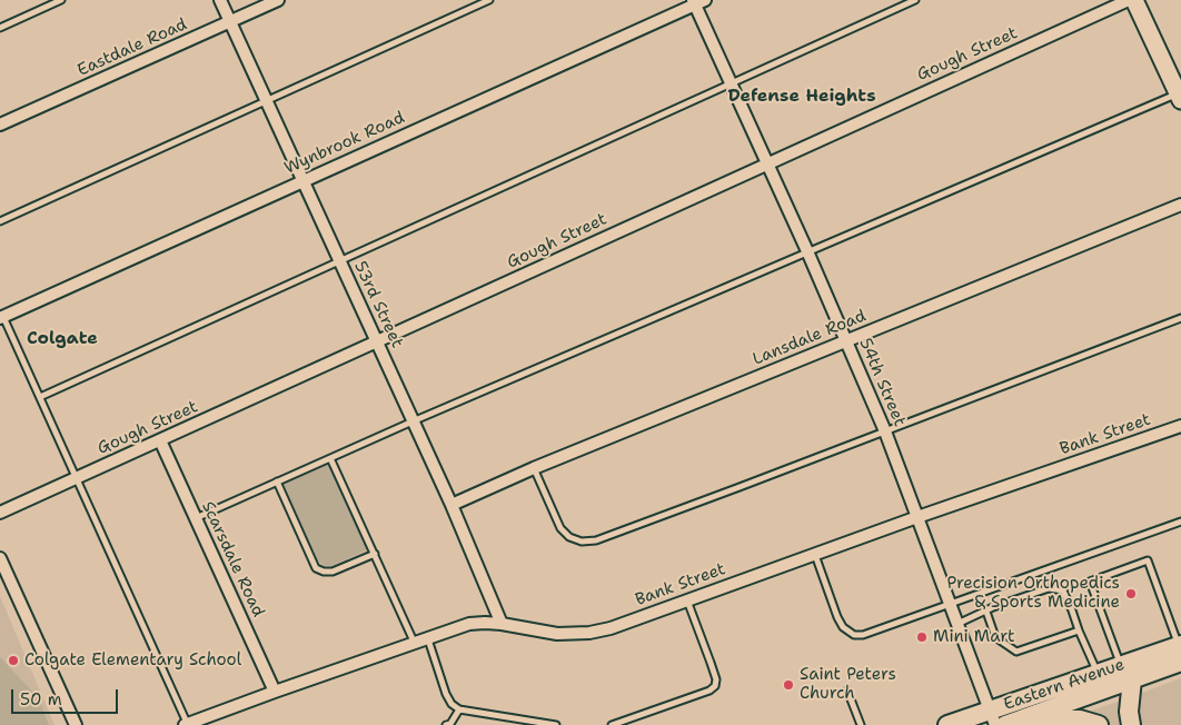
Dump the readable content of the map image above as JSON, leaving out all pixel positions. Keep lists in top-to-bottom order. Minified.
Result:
{"streets":{"main road":["Eastern Avenue"],"street":["Eastdale Road","Gough Street","Wynbrook Road","53rd Street","Lansdale Road","54th Street","Bank Street","Scarsdale Road"]},"crossings":[["Eastdale Road","53rd Street"],["Gough Street","53rd Street"],["Gough Street","54th Street"],["Gough Street","Scarsdale Road"],["Wynbrook Road","53rd Street"],["Wynbrook Road","54th Street"],["53rd Street","Lansdale Road"],["53rd Street","Bank Street"],["Lansdale Road","54th Street"],["54th Street","Bank Street"],["54th Street","Eastern Avenue"],["Bank Street","Scarsdale Road"]],"districts":["Defense Heights","Colgate"],"places":["Precision Orthopedics & Sports Medicine","Mini Mart","Colgate Elementary School","Saint Peters Church"],"scale_bar":"50 m"}
